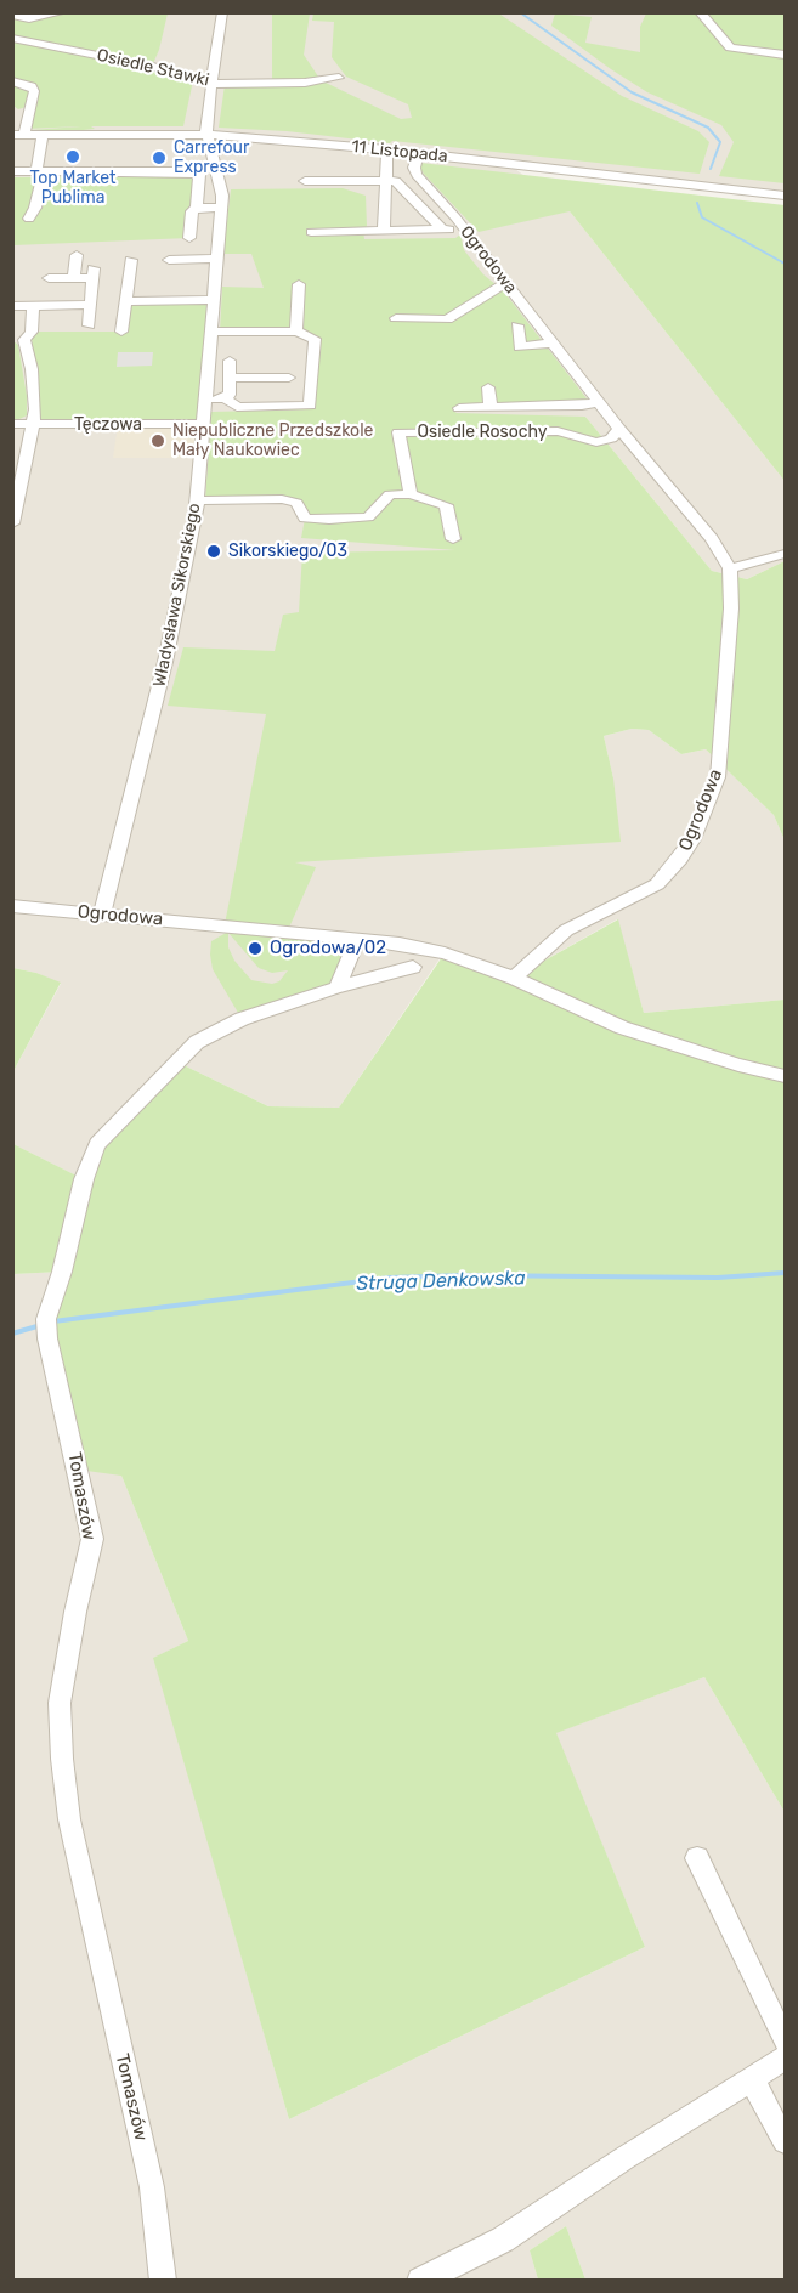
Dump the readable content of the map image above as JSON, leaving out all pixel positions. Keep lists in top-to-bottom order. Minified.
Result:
{"streets":{"street":["Osiedle Stawki","11 Listopada","Ogrodowa","Tęczowa","Osiedle Rosochy","Władysława Sikorskiego","Tomaszów"]},"crossings":[["Osiedle Stawki","Władysława Sikorskiego"],["11 Listopada","Ogrodowa"],["11 Listopada","Władysława Sikorskiego"],["Ogrodowa","Osiedle Rosochy"],["Ogrodowa","Władysława Sikorskiego"],["Tęczowa","Władysława Sikorskiego"]],"water":["Struga Denkowska"],"places":["Top Market Publima","Carrefour Express","Niepubliczne Przedszkole Mały Naukowiec","Sikorskiego/03","Ogrodowa/02"]}
